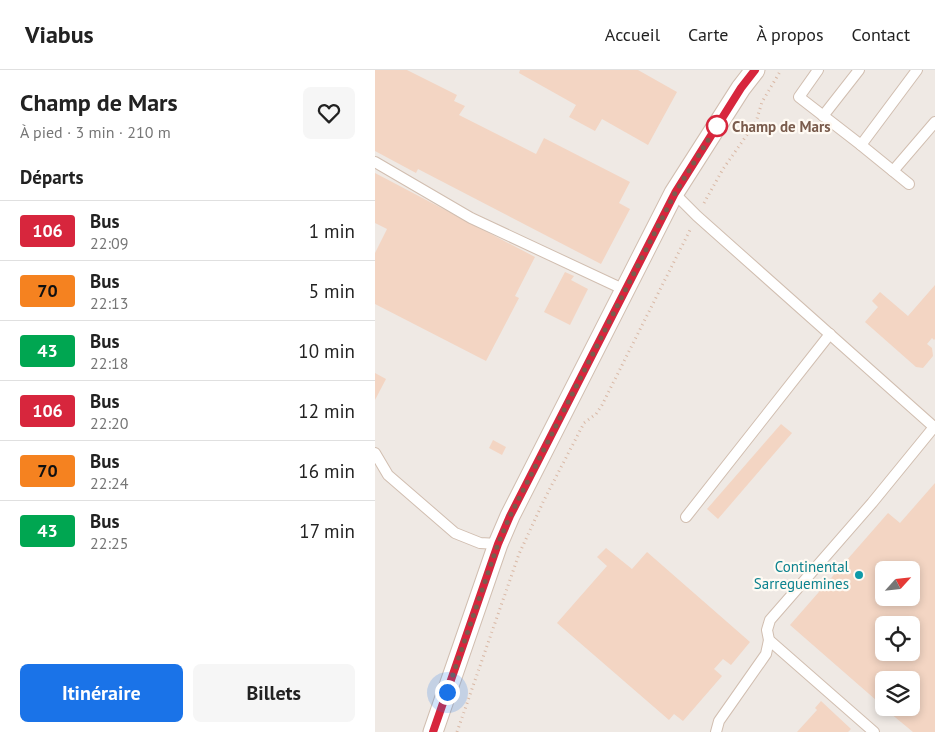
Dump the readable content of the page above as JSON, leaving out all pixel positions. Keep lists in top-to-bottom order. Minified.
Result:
{"places":["Champ de Mars","Continental Sarreguemines"],"lines":["bus line 106"],"north":"top right","page":{"header":"Viabus","nav":["Accueil","Carte","À propos","Contact"],"heading":[["Champ de Mars","À pied · 3 min · 210 m"],"Départs"],"list":[{"mark":"106","name":"Bus","note":"22:09","value":"1 min"},{"mark":"70","name":"Bus","note":"22:13","value":"5 min"},{"mark":"43","name":"Bus","note":"22:18","value":"10 min"},{"mark":"106","name":"Bus","note":"22:20","value":"12 min"},{"mark":"70","name":"Bus","note":"22:24","value":"16 min"},{"mark":"43","name":"Bus","note":"22:25","value":"17 min"}],"buttons":["Itinéraire","Billets"]}}
